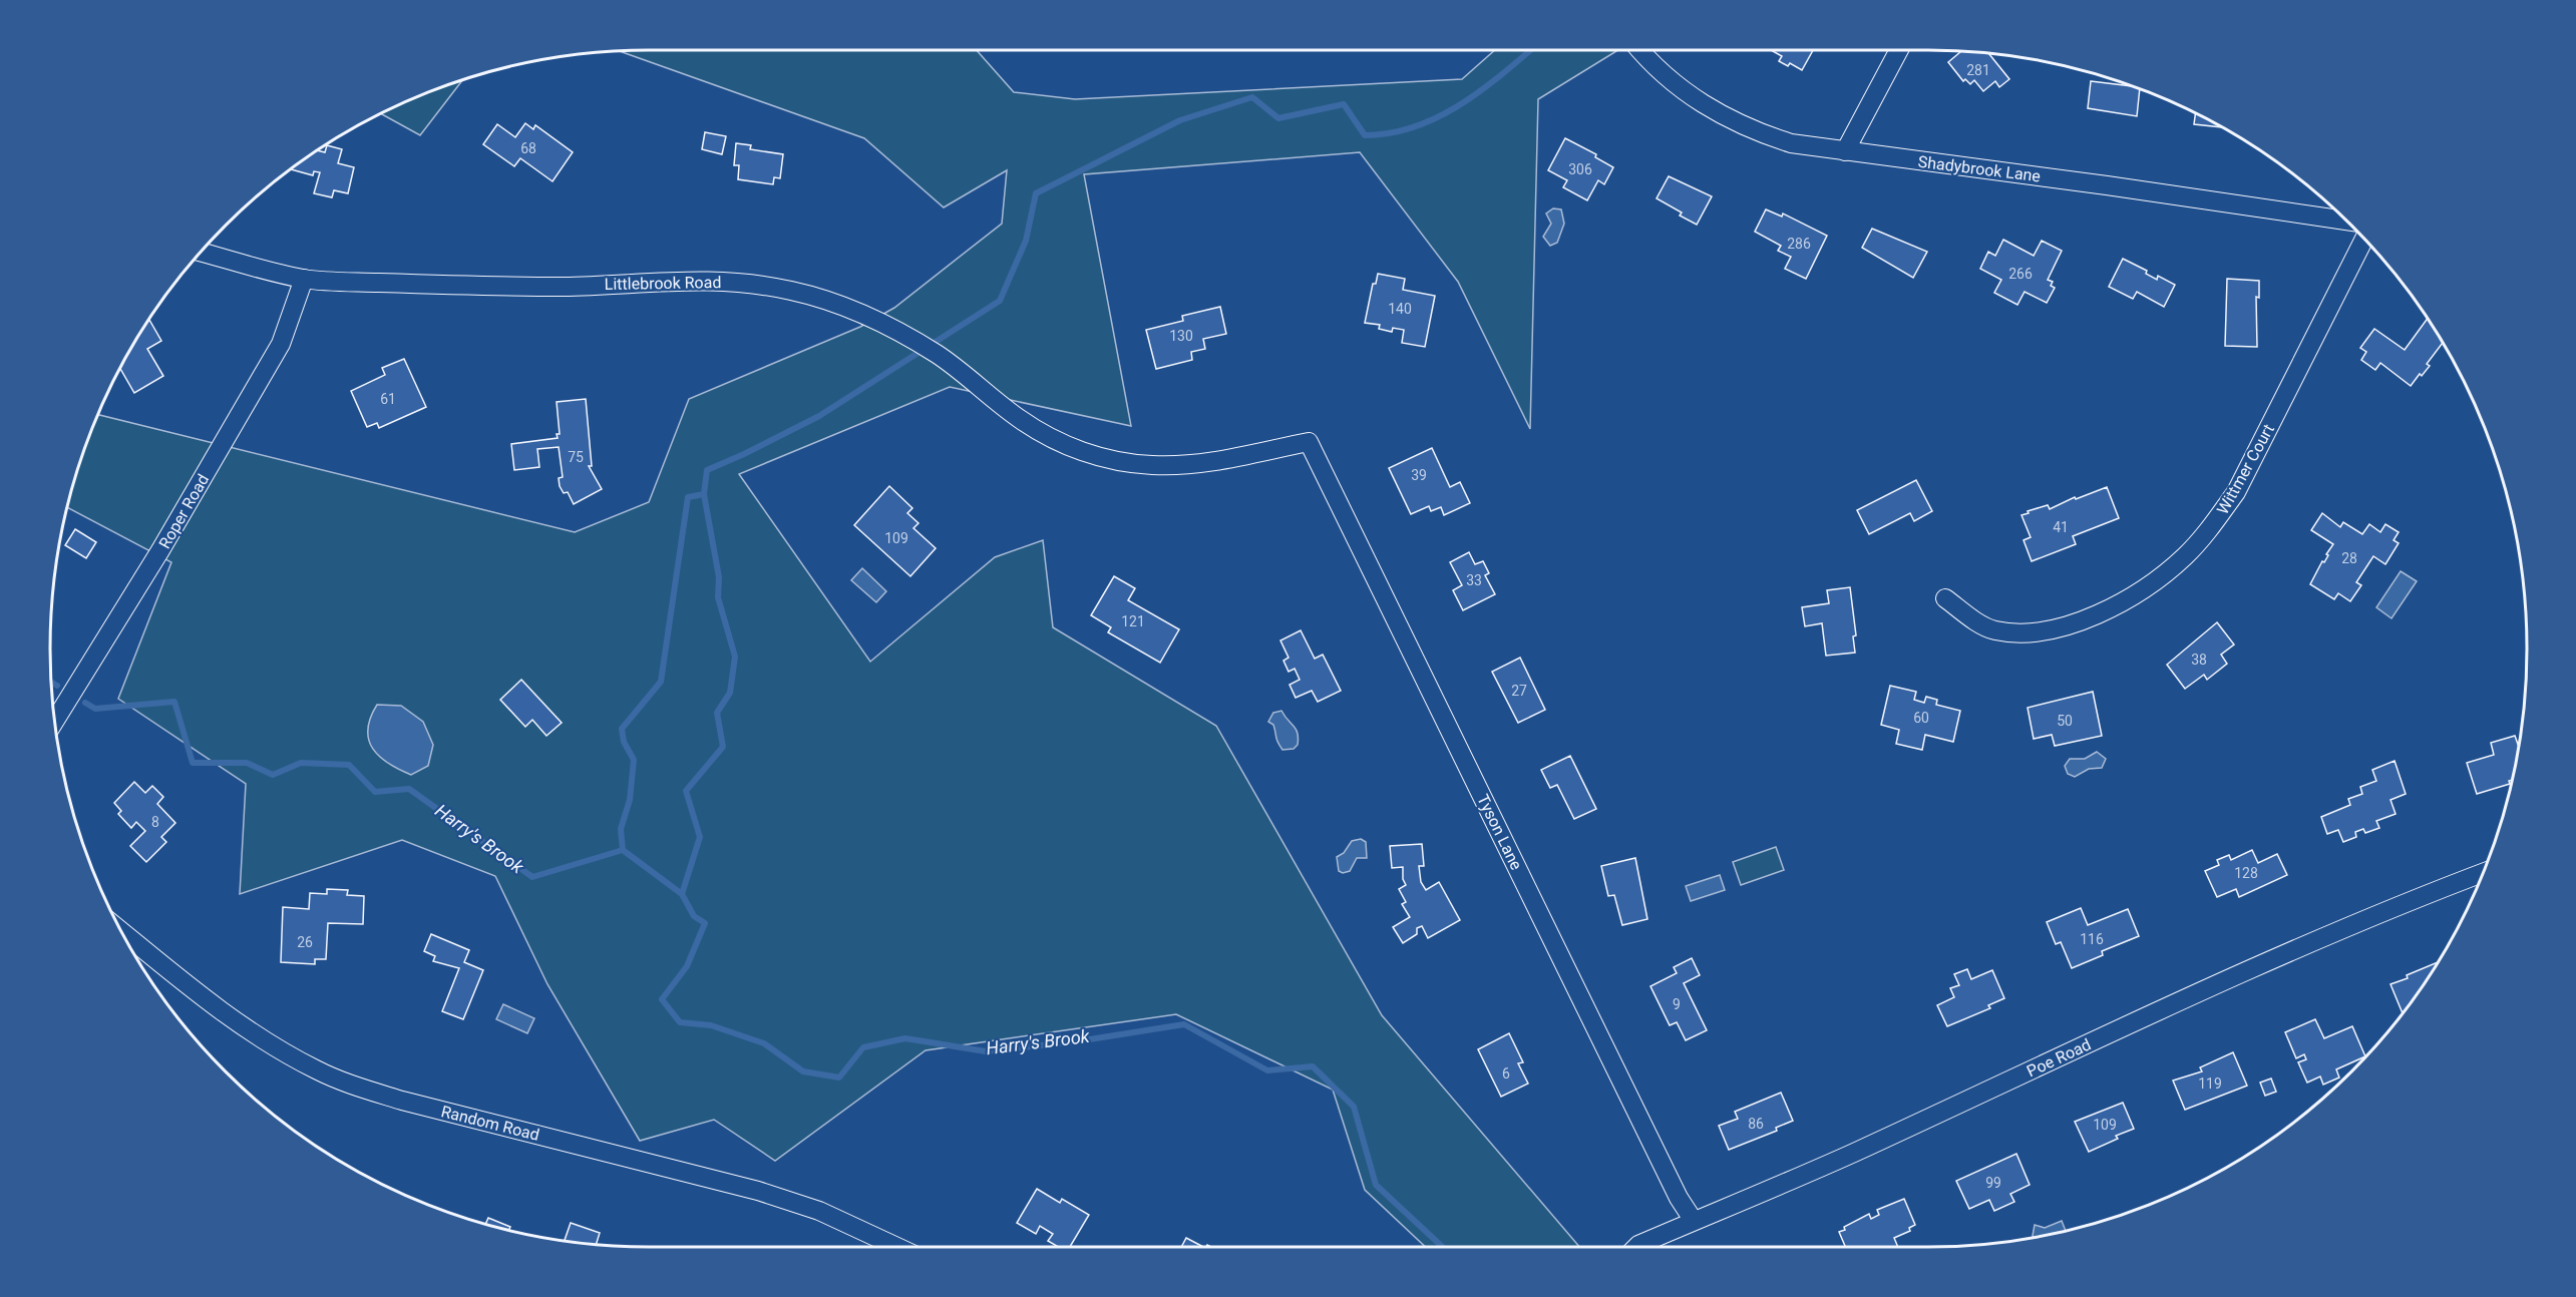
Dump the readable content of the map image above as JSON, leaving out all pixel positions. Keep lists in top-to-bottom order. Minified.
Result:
{"streets":{"street":["Shadybrook Lane","Littlebrook Road","Wittmer Court","Roper Road","Tyson Lane","Poe Road","Random Road"]},"crossings":[["Littlebrook Road","Roper Road"],["Littlebrook Road","Tyson Lane"],["Tyson Lane","Poe Road"]],"water":["Harry's Brook"],"house_numbers":["281","68","306","286","266","140","130","61","75","39","41","109","28","33","121","38","27","60","50","8","128","116","26","9","6","119","86","109","99"]}
